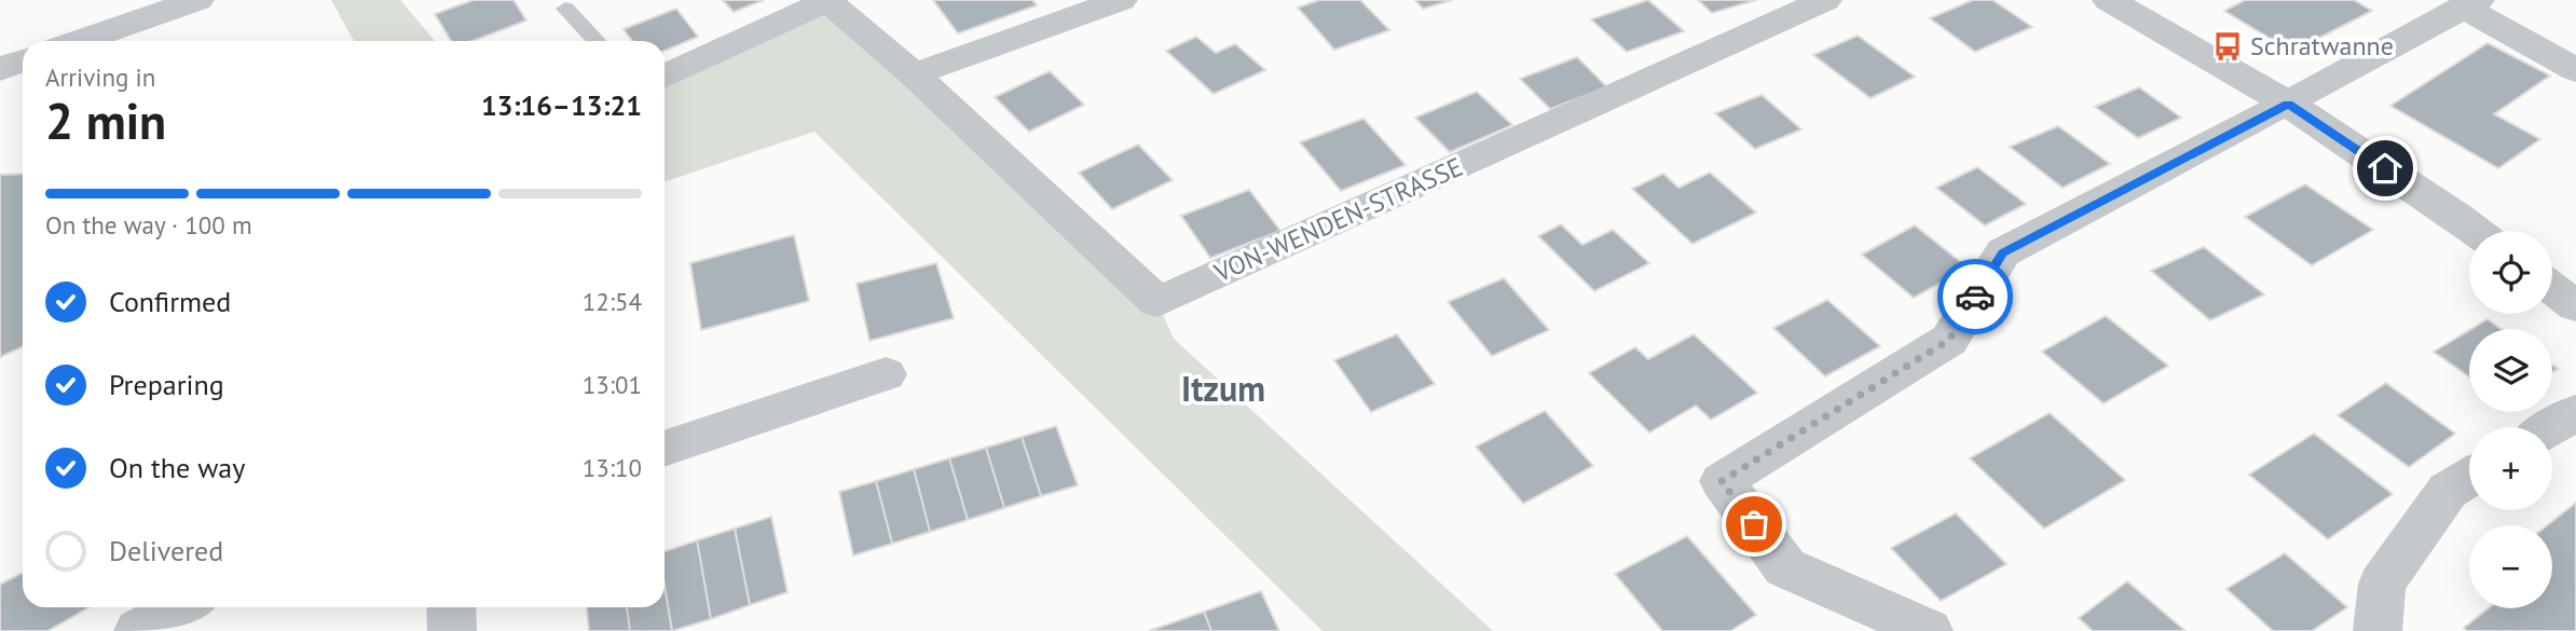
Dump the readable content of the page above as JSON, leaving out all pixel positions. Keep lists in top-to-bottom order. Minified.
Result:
{"streets":{"street":["VON-WENDEN-STRASSE"]},"districts":["Itzum"],"places":{"bus stop":["Schratwanne"]},"page":{"heading":["2 min","Arriving in","13:16–13:21"],"bar":"On the way · 100 m","map_buttons":["+","−"],"list":[["Confirmed","12:54"],["Preparing","13:01"],["On the way","13:10"],"Delivered"]}}
